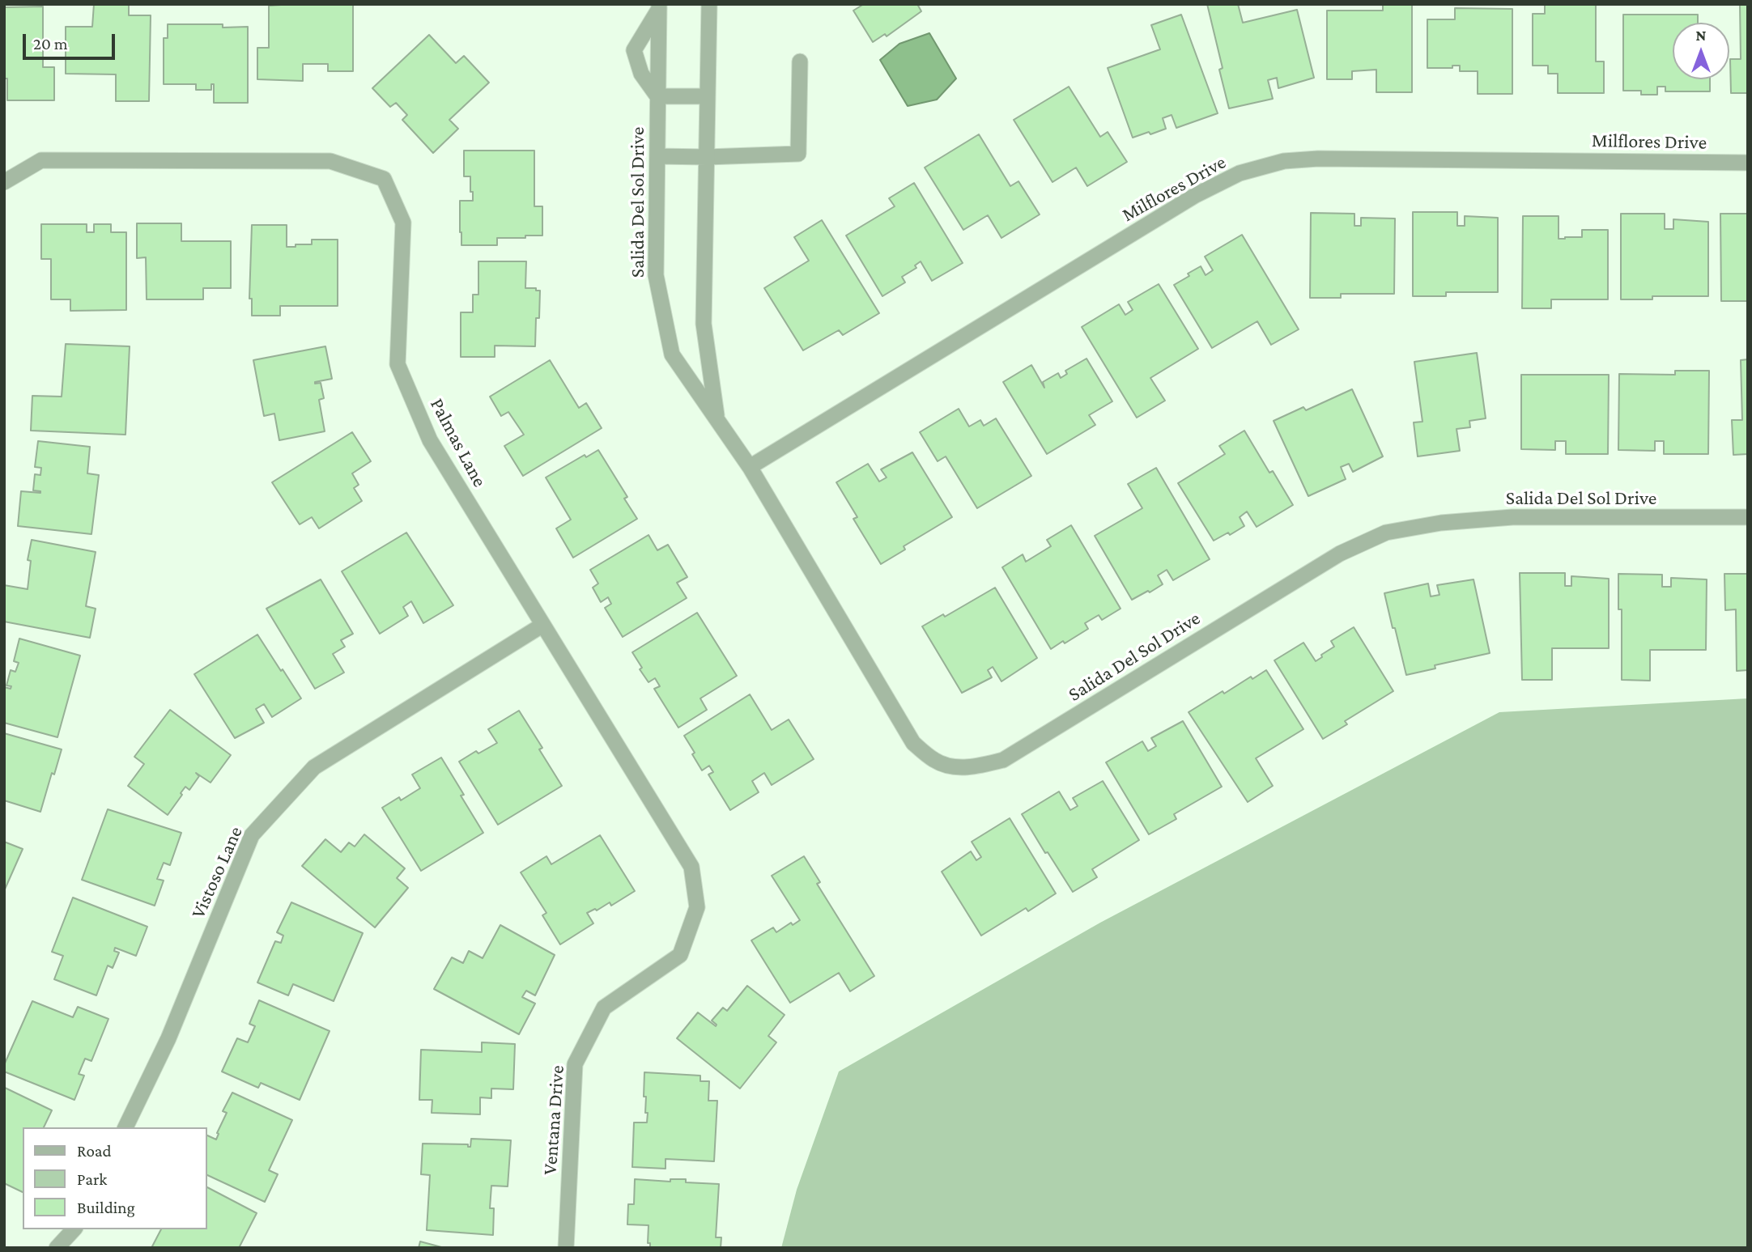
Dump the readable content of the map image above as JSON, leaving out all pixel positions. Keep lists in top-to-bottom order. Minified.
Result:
{"streets":{"street":["Milflores Drive","Salida Del Sol Drive","Palmas Lane","Vistoso Lane","Ventana Drive"]},"crossings":[["Milflores Drive","Salida Del Sol Drive"],["Palmas Lane","Vistoso Lane"],["Palmas Lane","Ventana Drive"]],"legend":["Road","Park","Building"],"scale_bar":"20 m","north":"top"}
